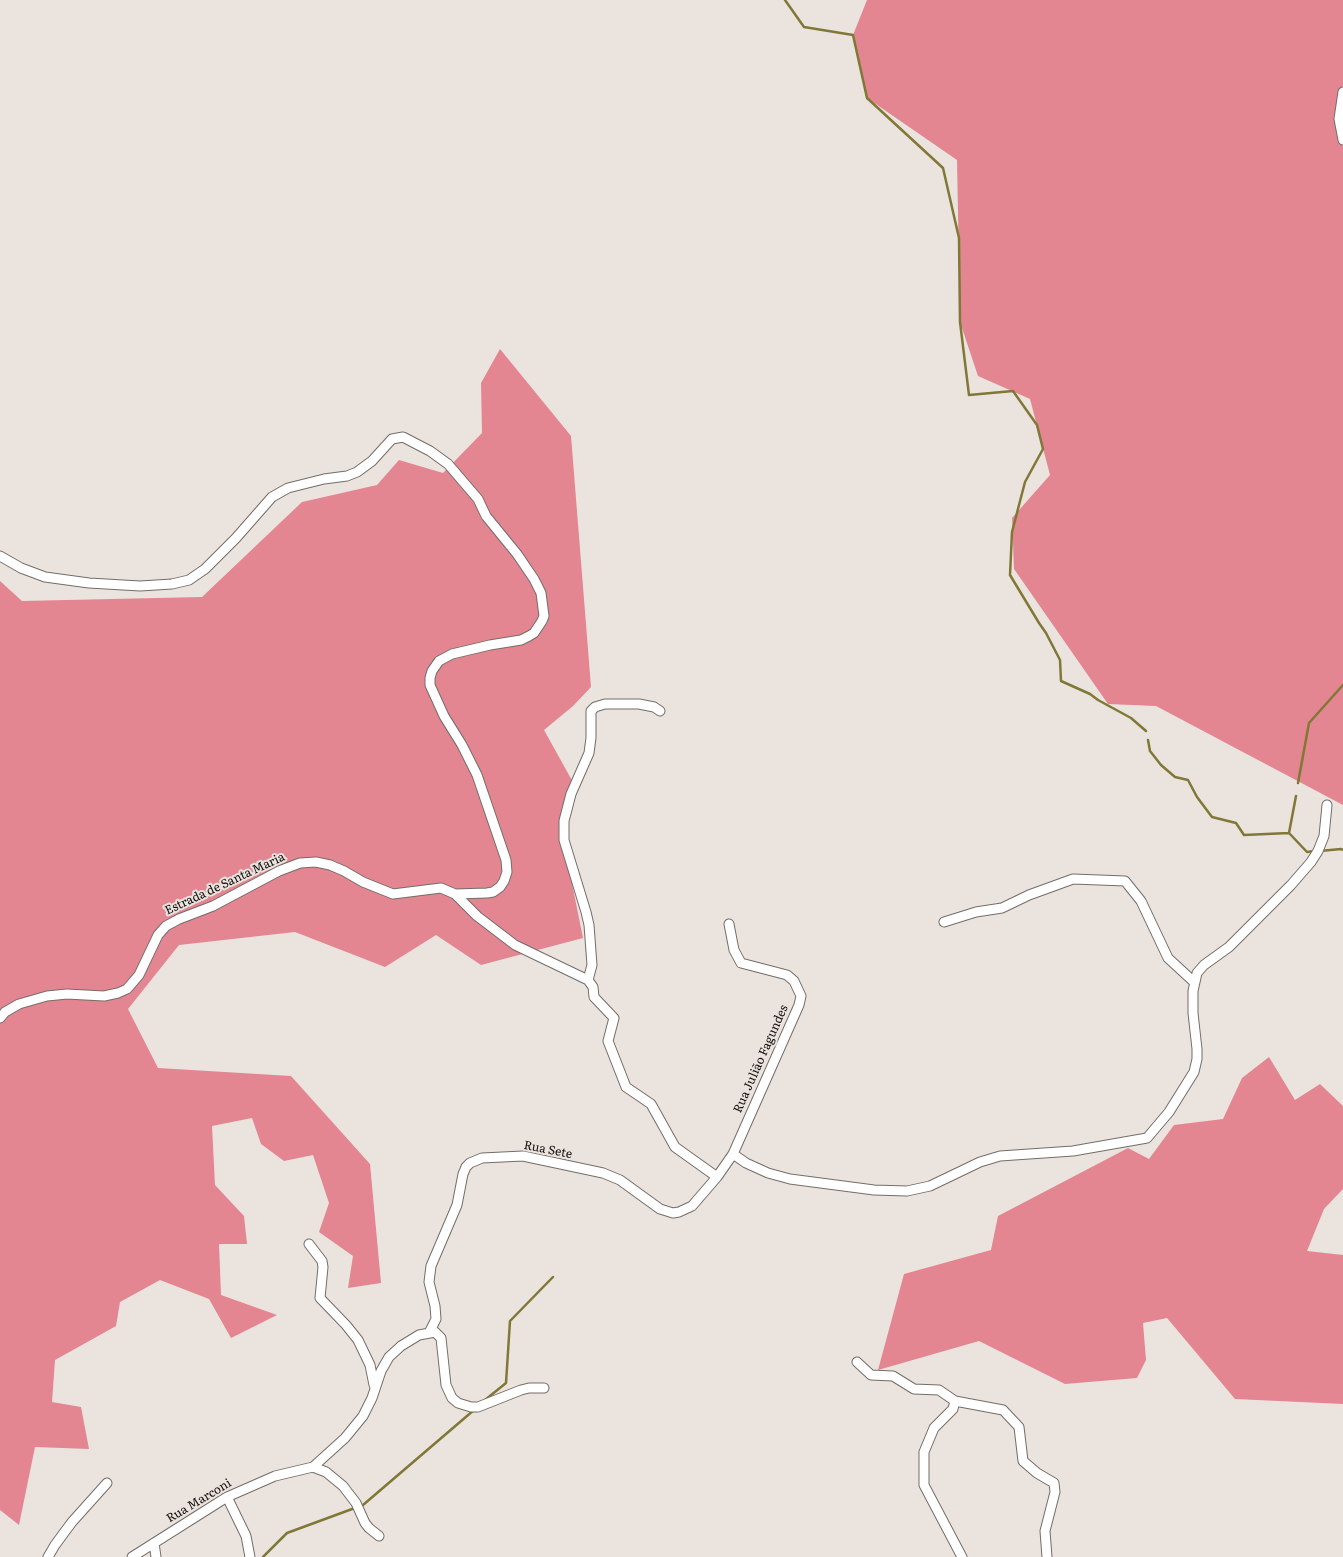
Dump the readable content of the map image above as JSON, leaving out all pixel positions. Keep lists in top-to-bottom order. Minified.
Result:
{"streets":{"street":["Estrada de Santa Maria","Rua Julião Fagundes","Rua Sete","Rua Marconi"]},"crossings":[["Rua Julião Fagundes","Rua Sete"],["Rua Sete","Rua Marconi"]]}
